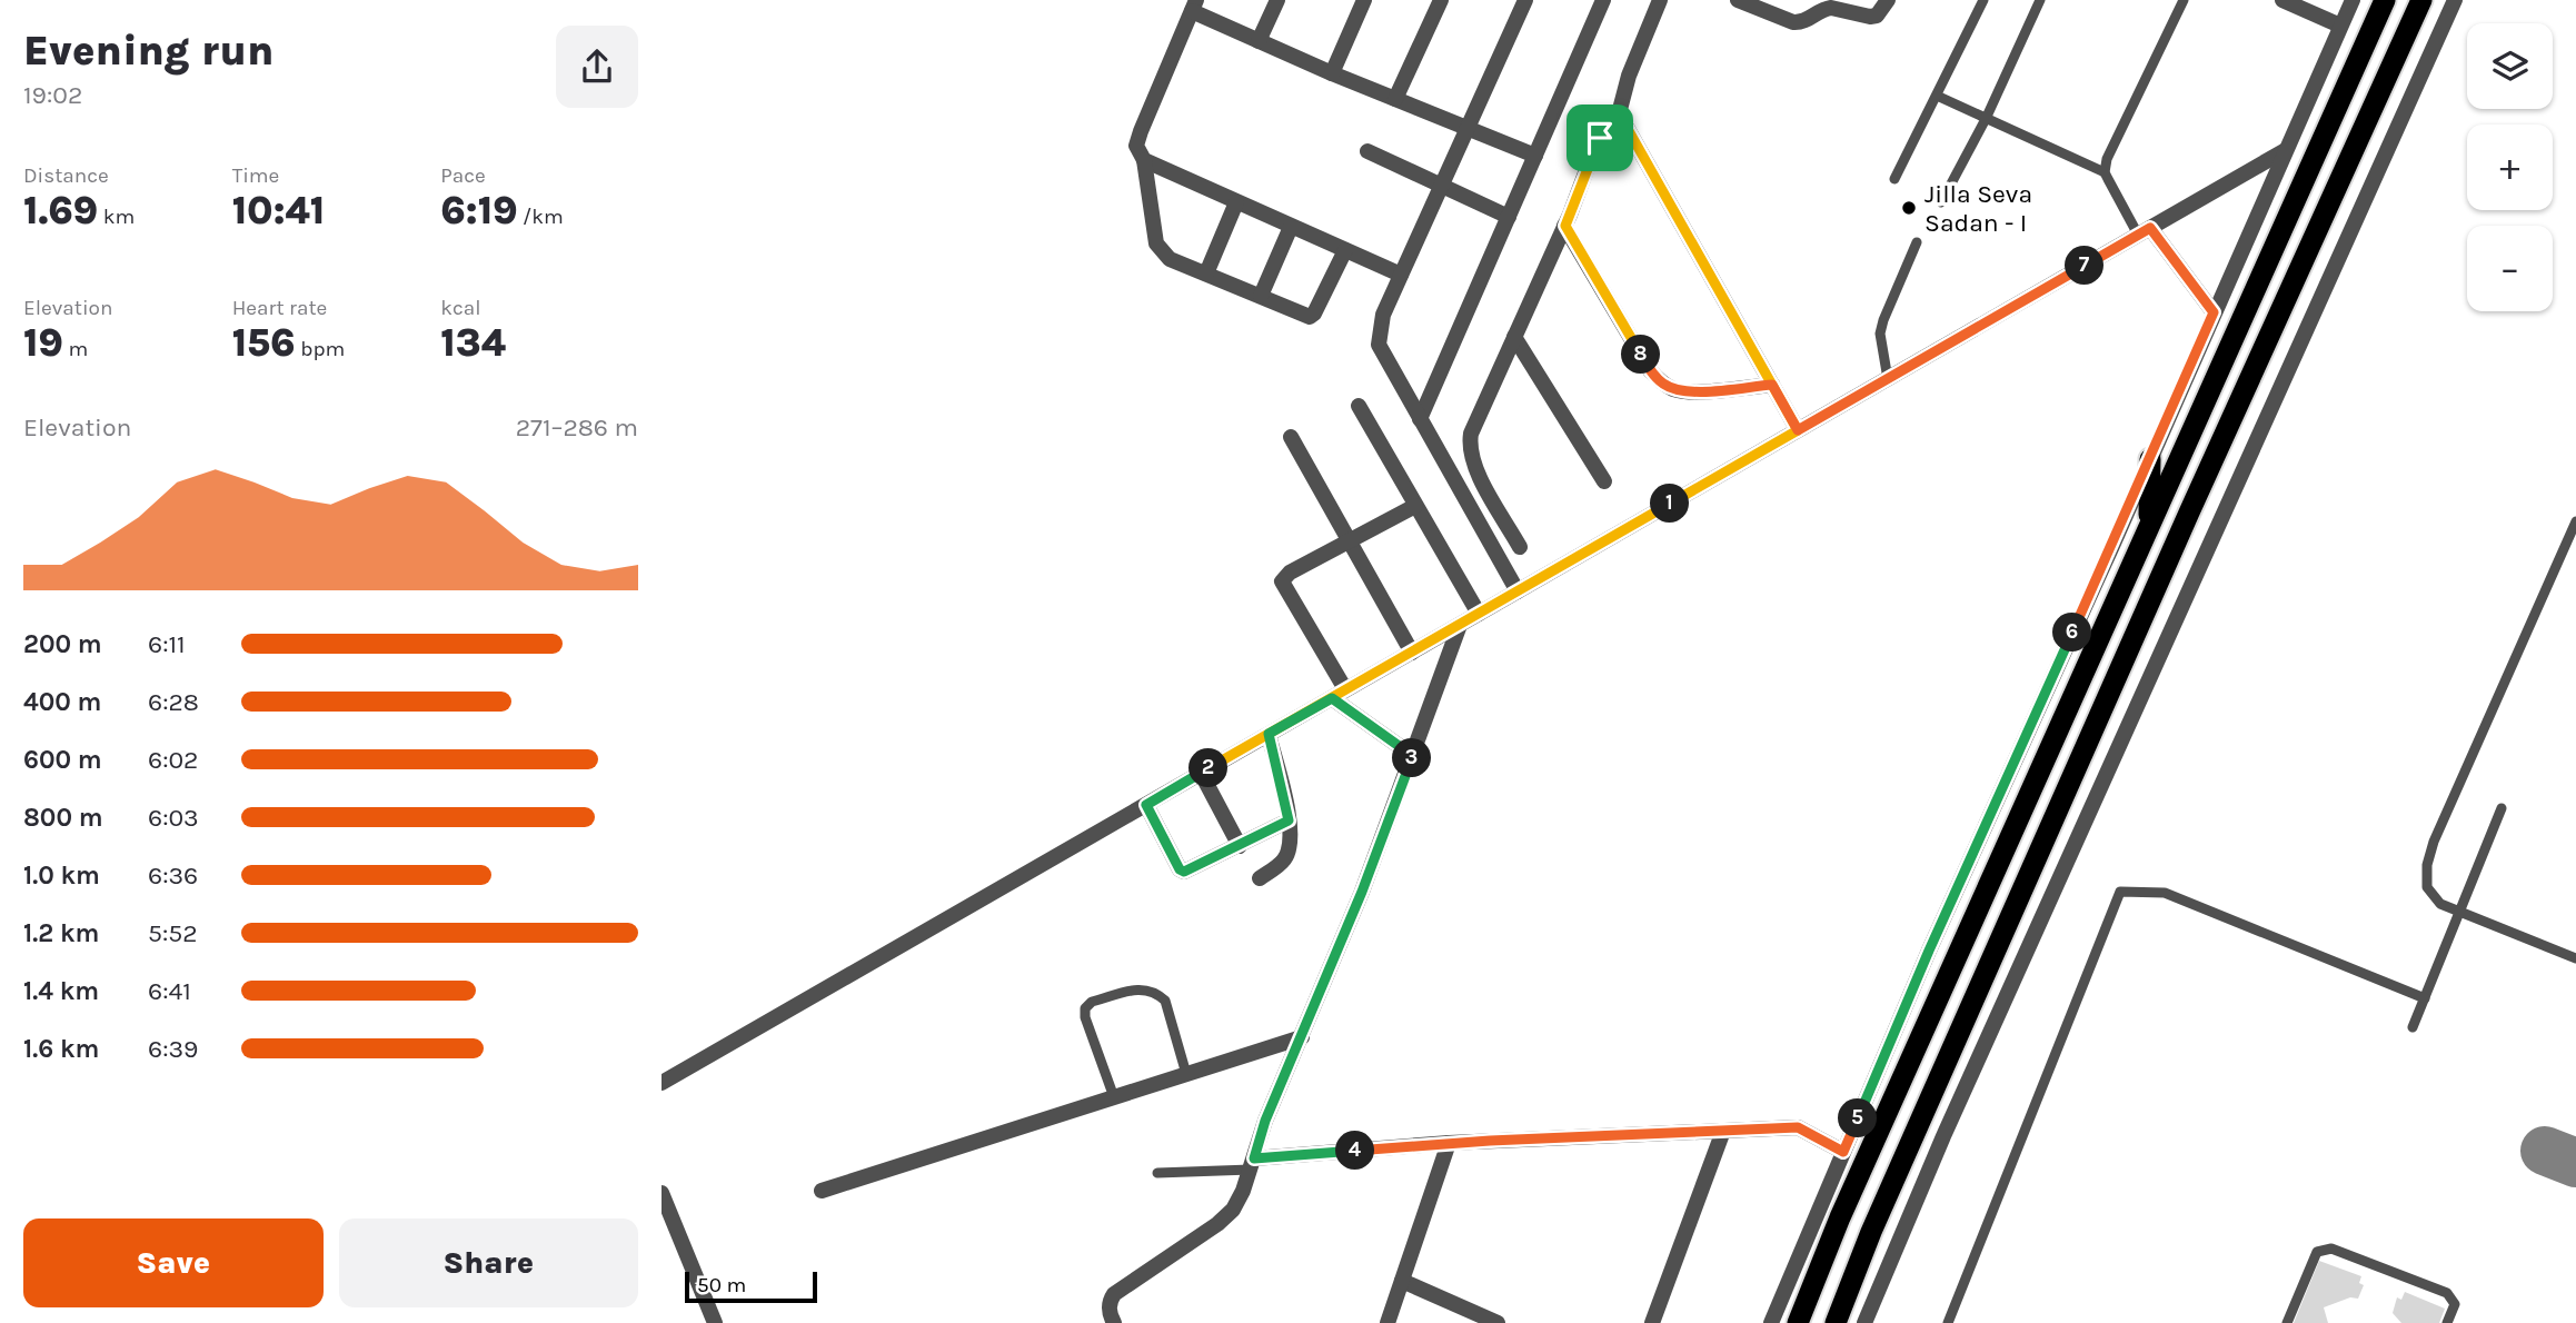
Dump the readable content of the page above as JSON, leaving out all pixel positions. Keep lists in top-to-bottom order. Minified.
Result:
{"places":["Jilla Seva Sadan - I"],"scale_bar":"50 m","page":{"heading":["Evening run","19:02"],"map_buttons":["+","−"],"stats":[["Distance","1.69 km"],["Time","10:41"],["Pace","6:19 /km"],["Elevation","19 m"],["Heart rate","156 bpm"],["kcal","134"]],"pins":["7","8","1","6","3","2","5","4"],"chart":["Elevation","271–286 m"],"list":[{"name":"200 m","note":"6:11"},{"name":"400 m","note":"6:28"},{"name":"600 m","note":"6:02"},{"name":"800 m","note":"6:03"},{"name":"1.0 km","note":"6:36"},{"name":"1.2 km","note":"5:52"},{"name":"1.4 km","note":"6:41"},{"name":"1.6 km","note":"6:39"}],"buttons":["Save","Share"],"scale":"50 m"}}
